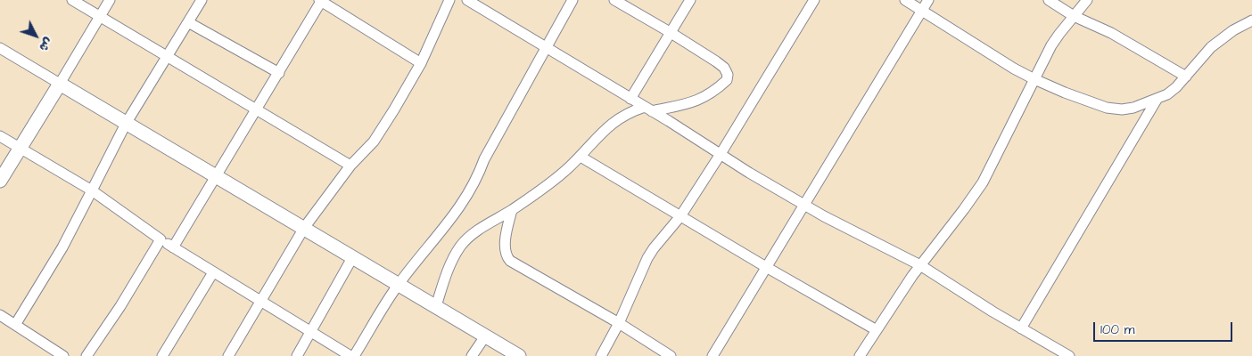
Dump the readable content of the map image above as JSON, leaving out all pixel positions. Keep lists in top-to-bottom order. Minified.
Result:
{"scale_bar":"100 m","north":"bottom right"}
